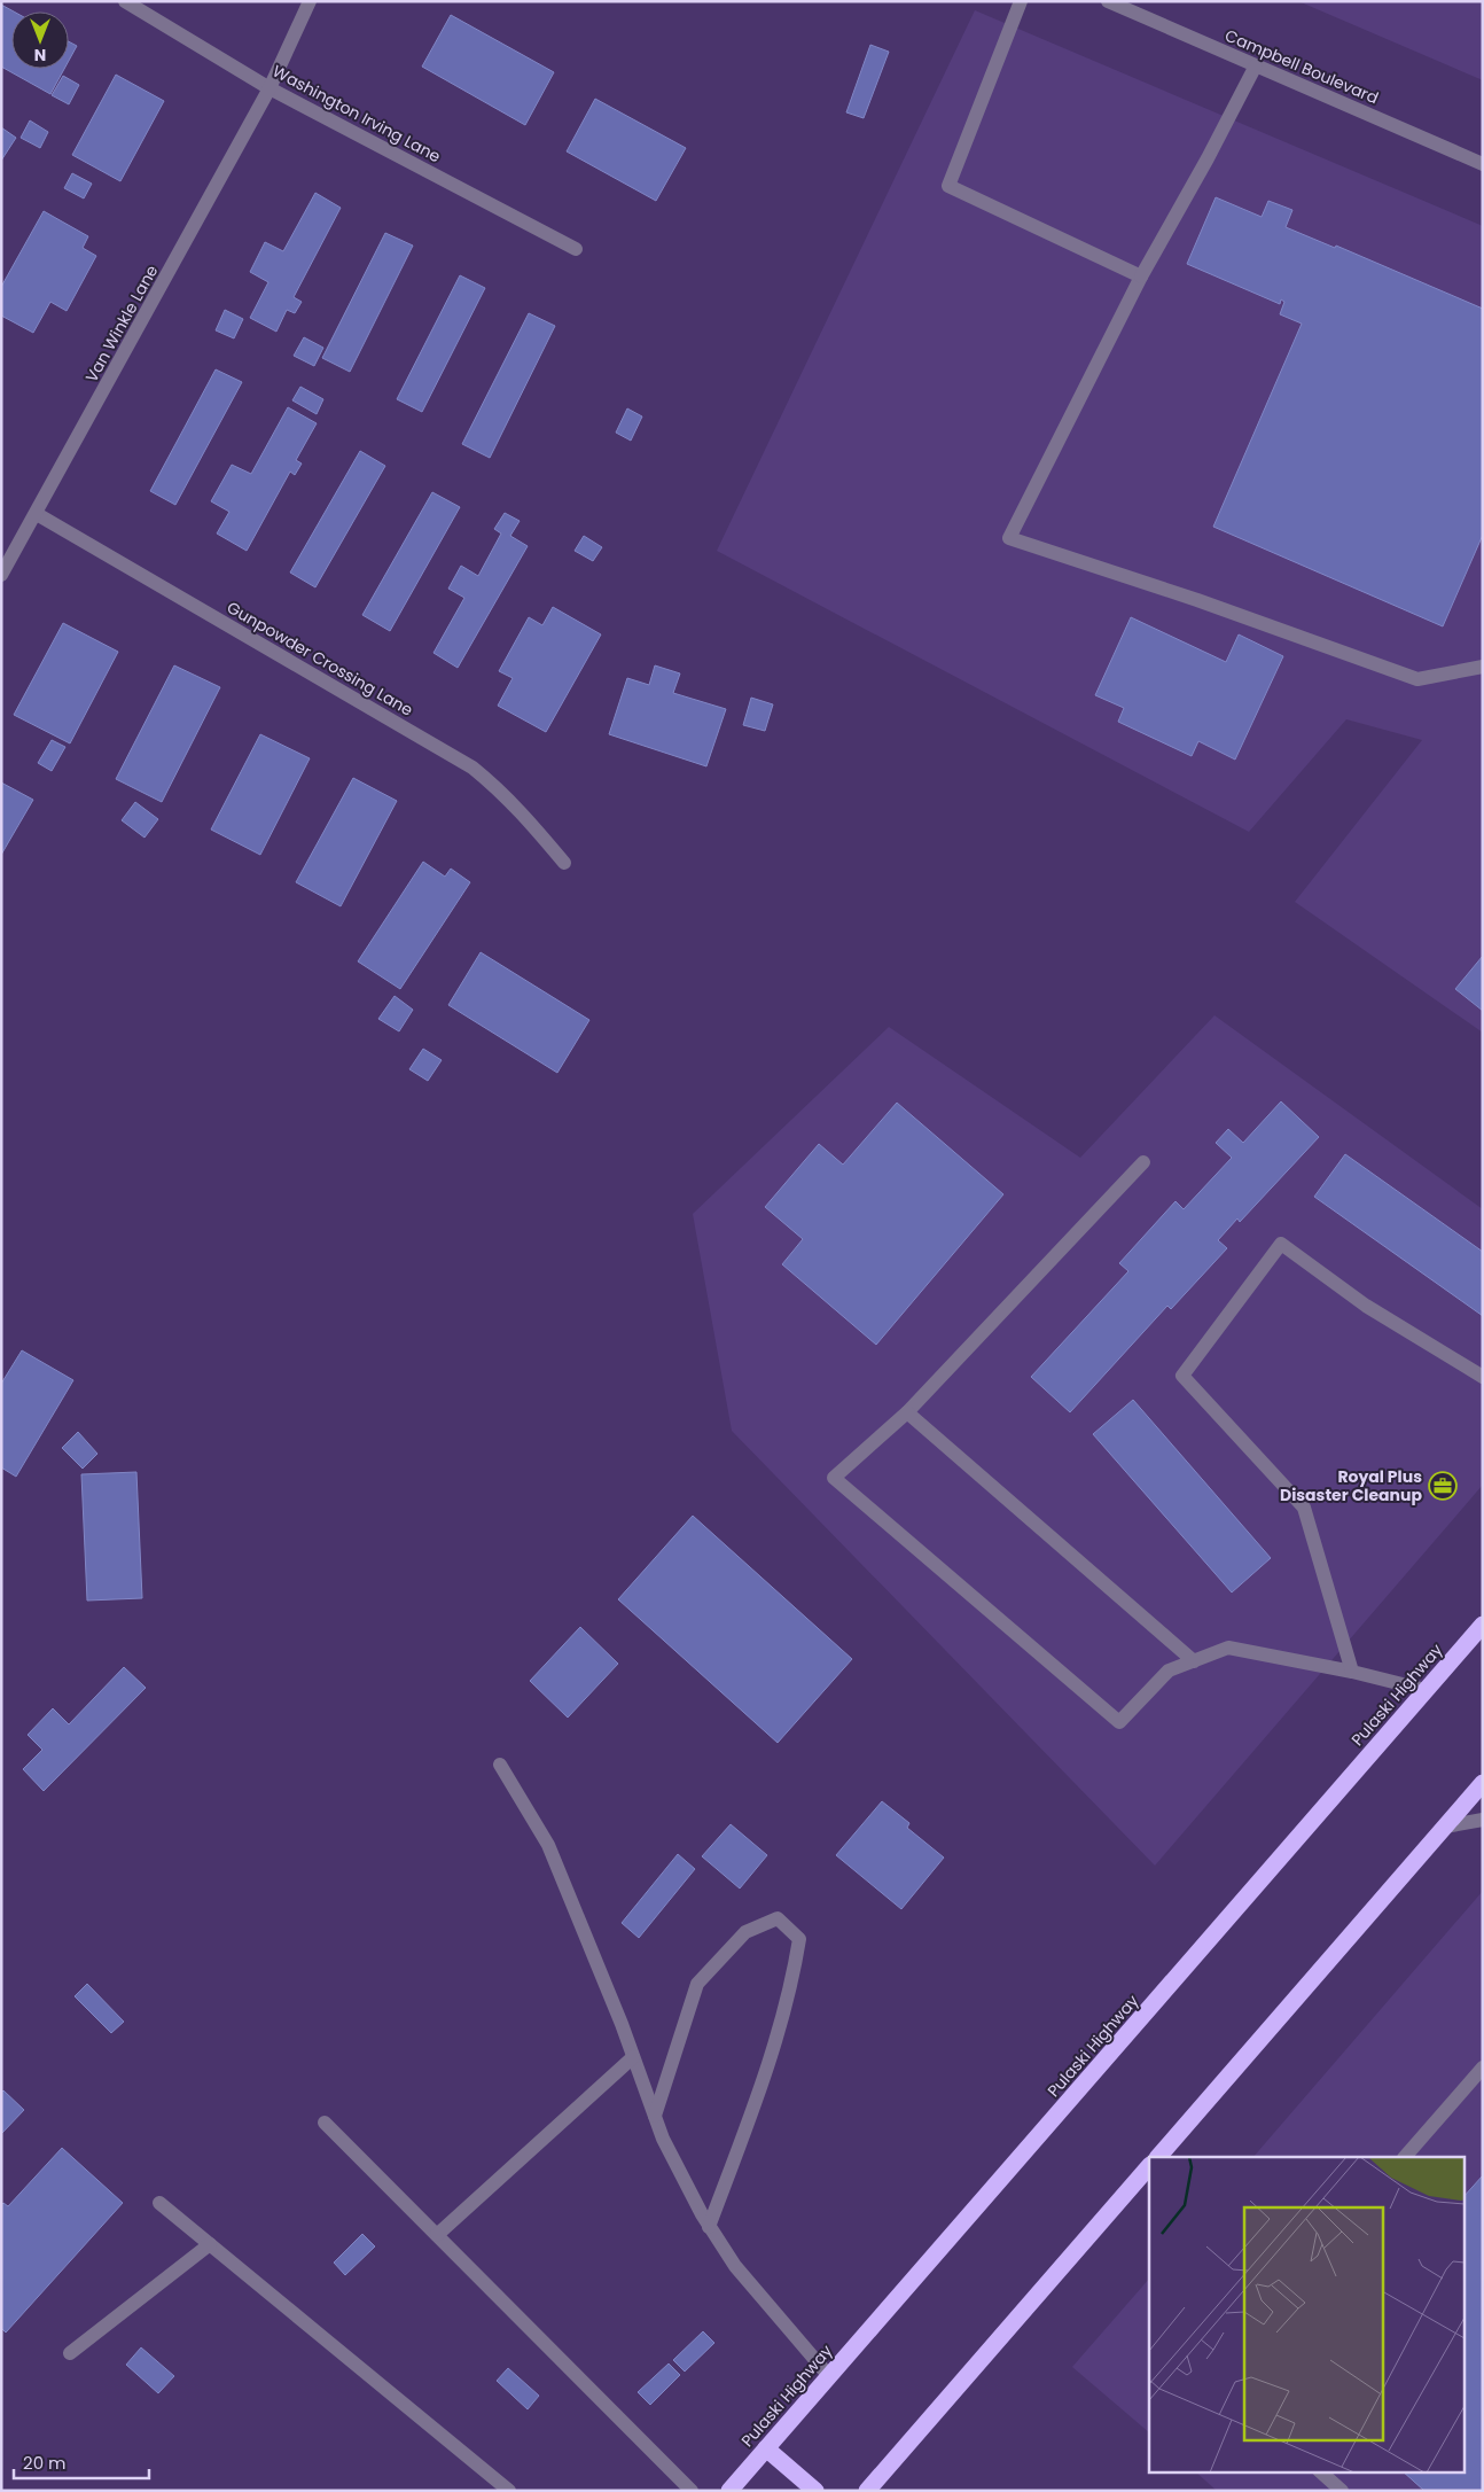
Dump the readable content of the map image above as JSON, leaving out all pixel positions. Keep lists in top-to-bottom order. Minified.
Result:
{"streets":{"highway":["Pulaski Highway"],"street":["Campbell Boulevard","Washington Irving Lane","Van Winkle Lane","Gunpowder Crossing Lane"]},"crossings":[["Washington Irving Lane","Van Winkle Lane"],["Van Winkle Lane","Gunpowder Crossing Lane"]],"places":{"office":["Royal Plus Disaster Cleanup"]},"scale_bar":"20 m","north":"bottom"}
